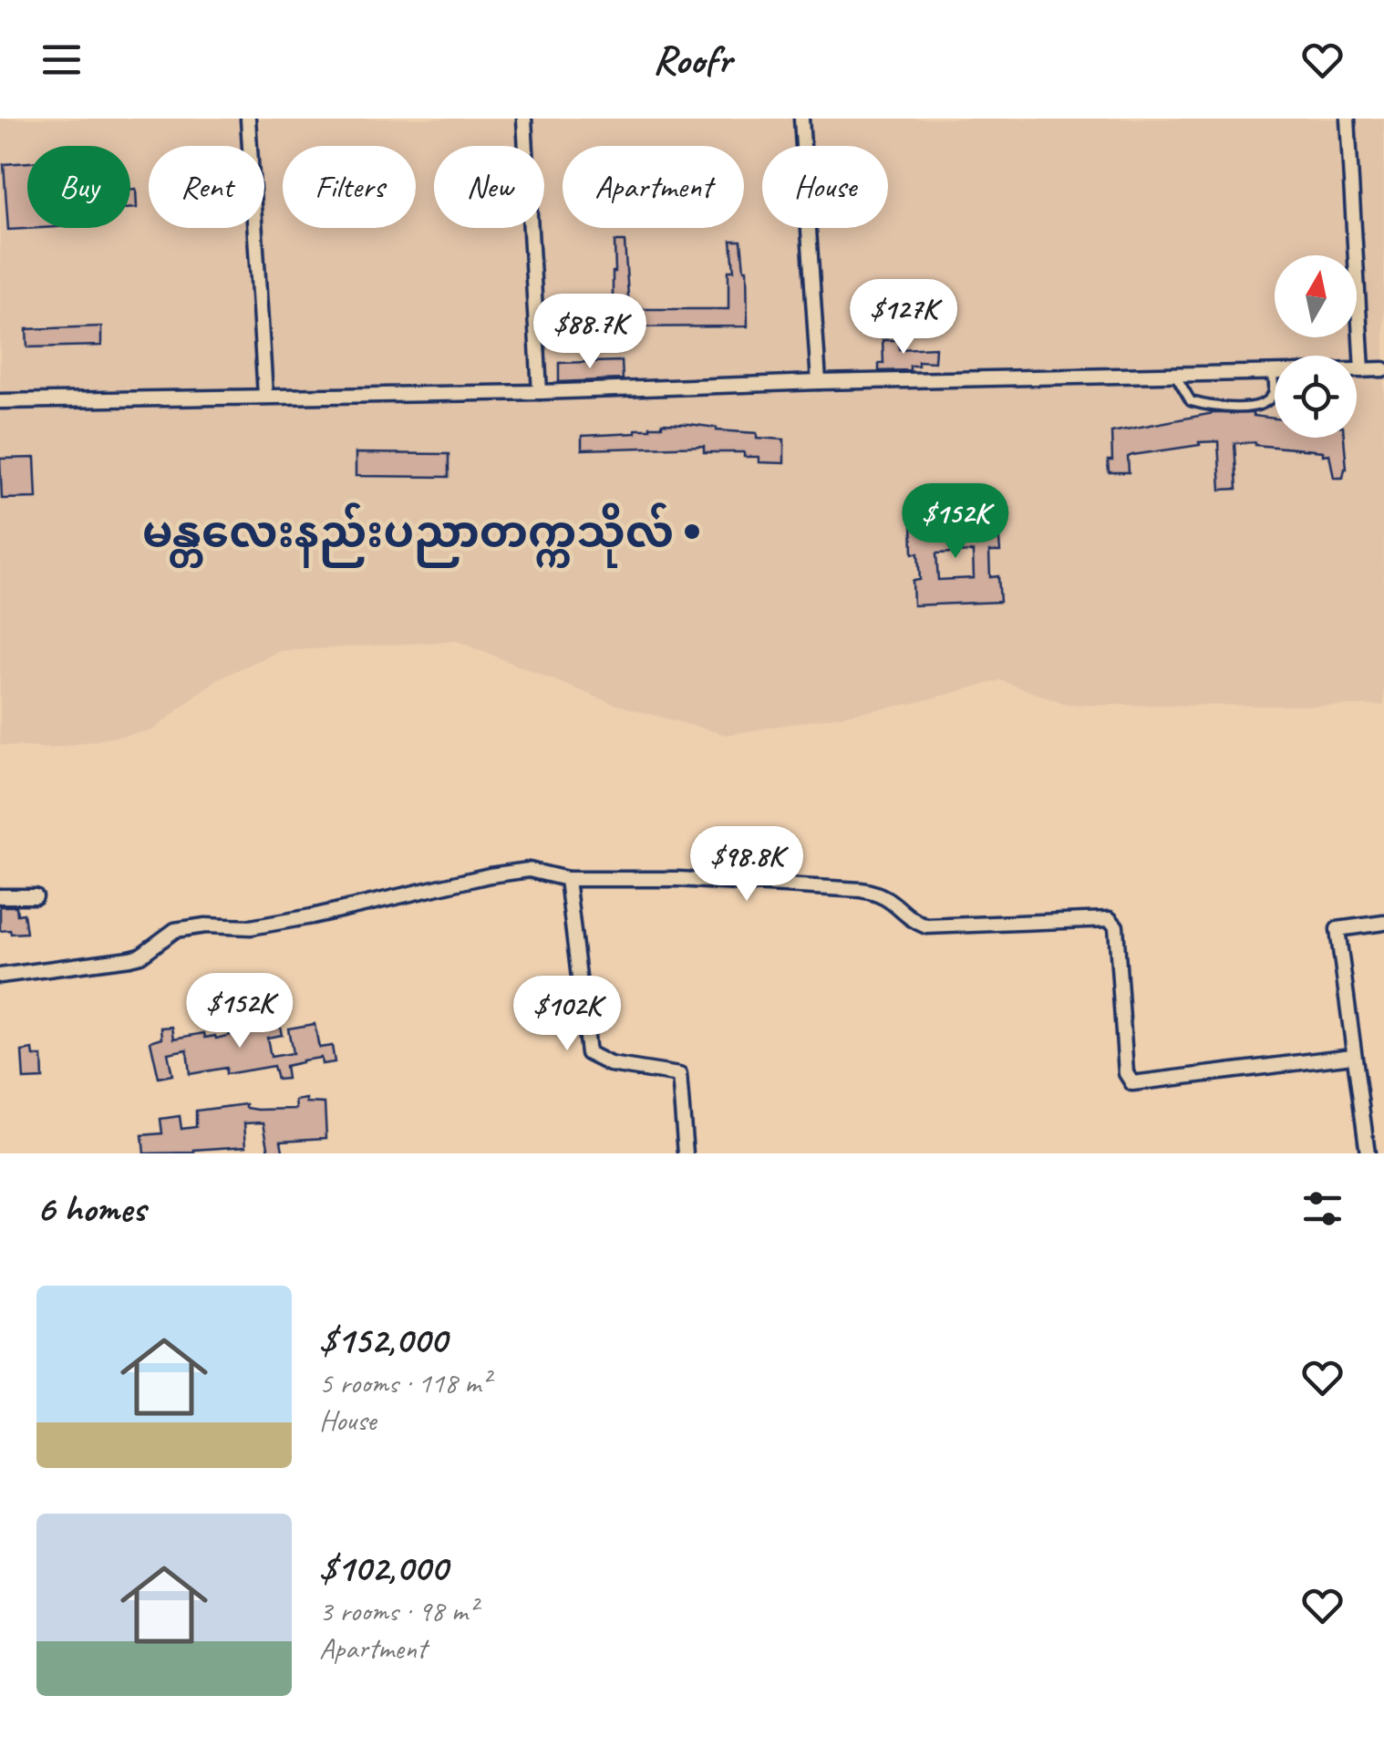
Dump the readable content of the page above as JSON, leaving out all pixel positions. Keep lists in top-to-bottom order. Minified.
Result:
{"places":["မန္တလေးနည်းပညာတက္ကသိုလ်"],"north":"top","page":{"header":"Roofr","chip":["Buy","Rent","Filters","New","Apartment","House"],"price":["$127K","$88.7K","$152K","$98.8K","$152K","$102K"],"heading":"6 homes","list":[{"name":"$152,000","note":"5 rooms · 118 m² · House"},{"name":"$102,000","note":"3 rooms · 98 m² · Apartment"}]}}
